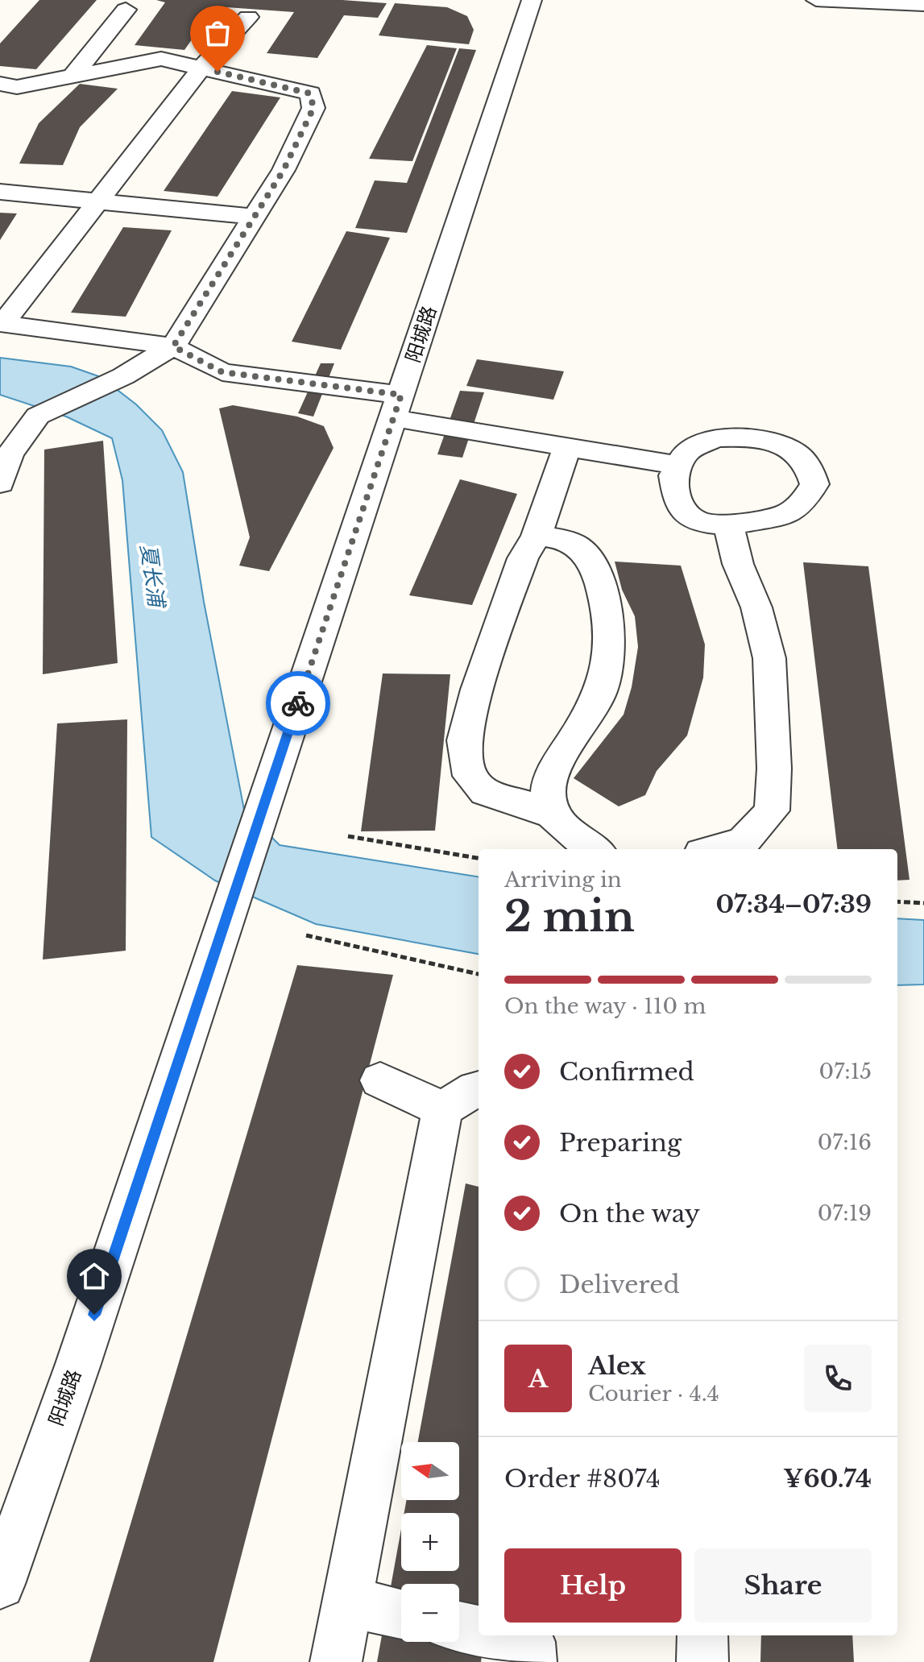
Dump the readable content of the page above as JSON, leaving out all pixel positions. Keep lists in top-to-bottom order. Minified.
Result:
{"streets":{"street":["阳城路"]},"water":["夏长浦"],"north":"left","page":{"heading":["2 min","Arriving in","07:34–07:39"],"panel":["Alex","Courier · 4.4","Order #8074","¥60.74"],"bar":"On the way · 110 m","list":[["Confirmed","07:15"],["Preparing","07:16"],["On the way","07:19"],"Delivered"],"round":"A","map_buttons":["+","−"],"buttons":["Help","Share"]}}
